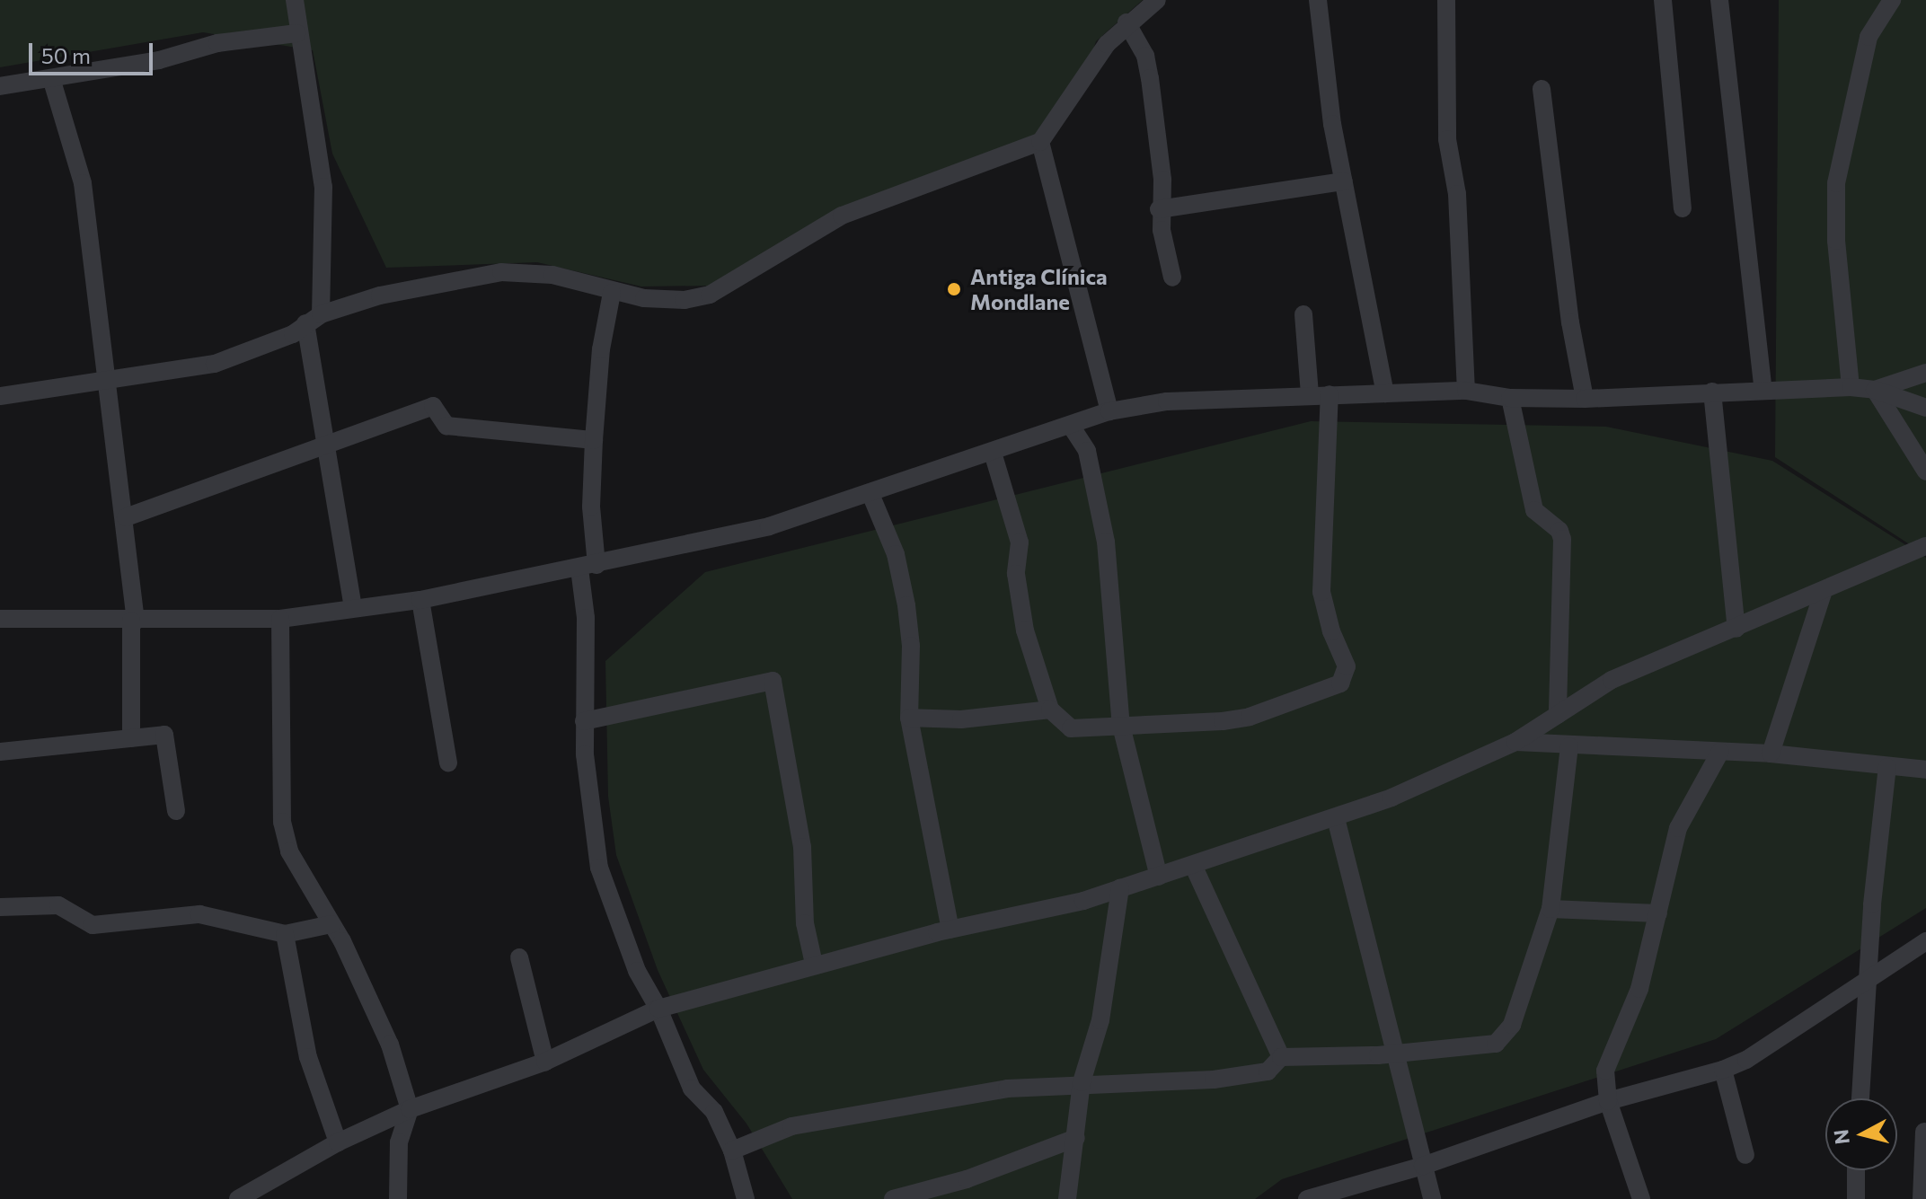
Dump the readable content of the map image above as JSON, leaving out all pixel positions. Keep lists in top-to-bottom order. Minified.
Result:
{"places":["Antiga Clínica Mondlane"],"scale_bar":"50 m","north":"left"}
